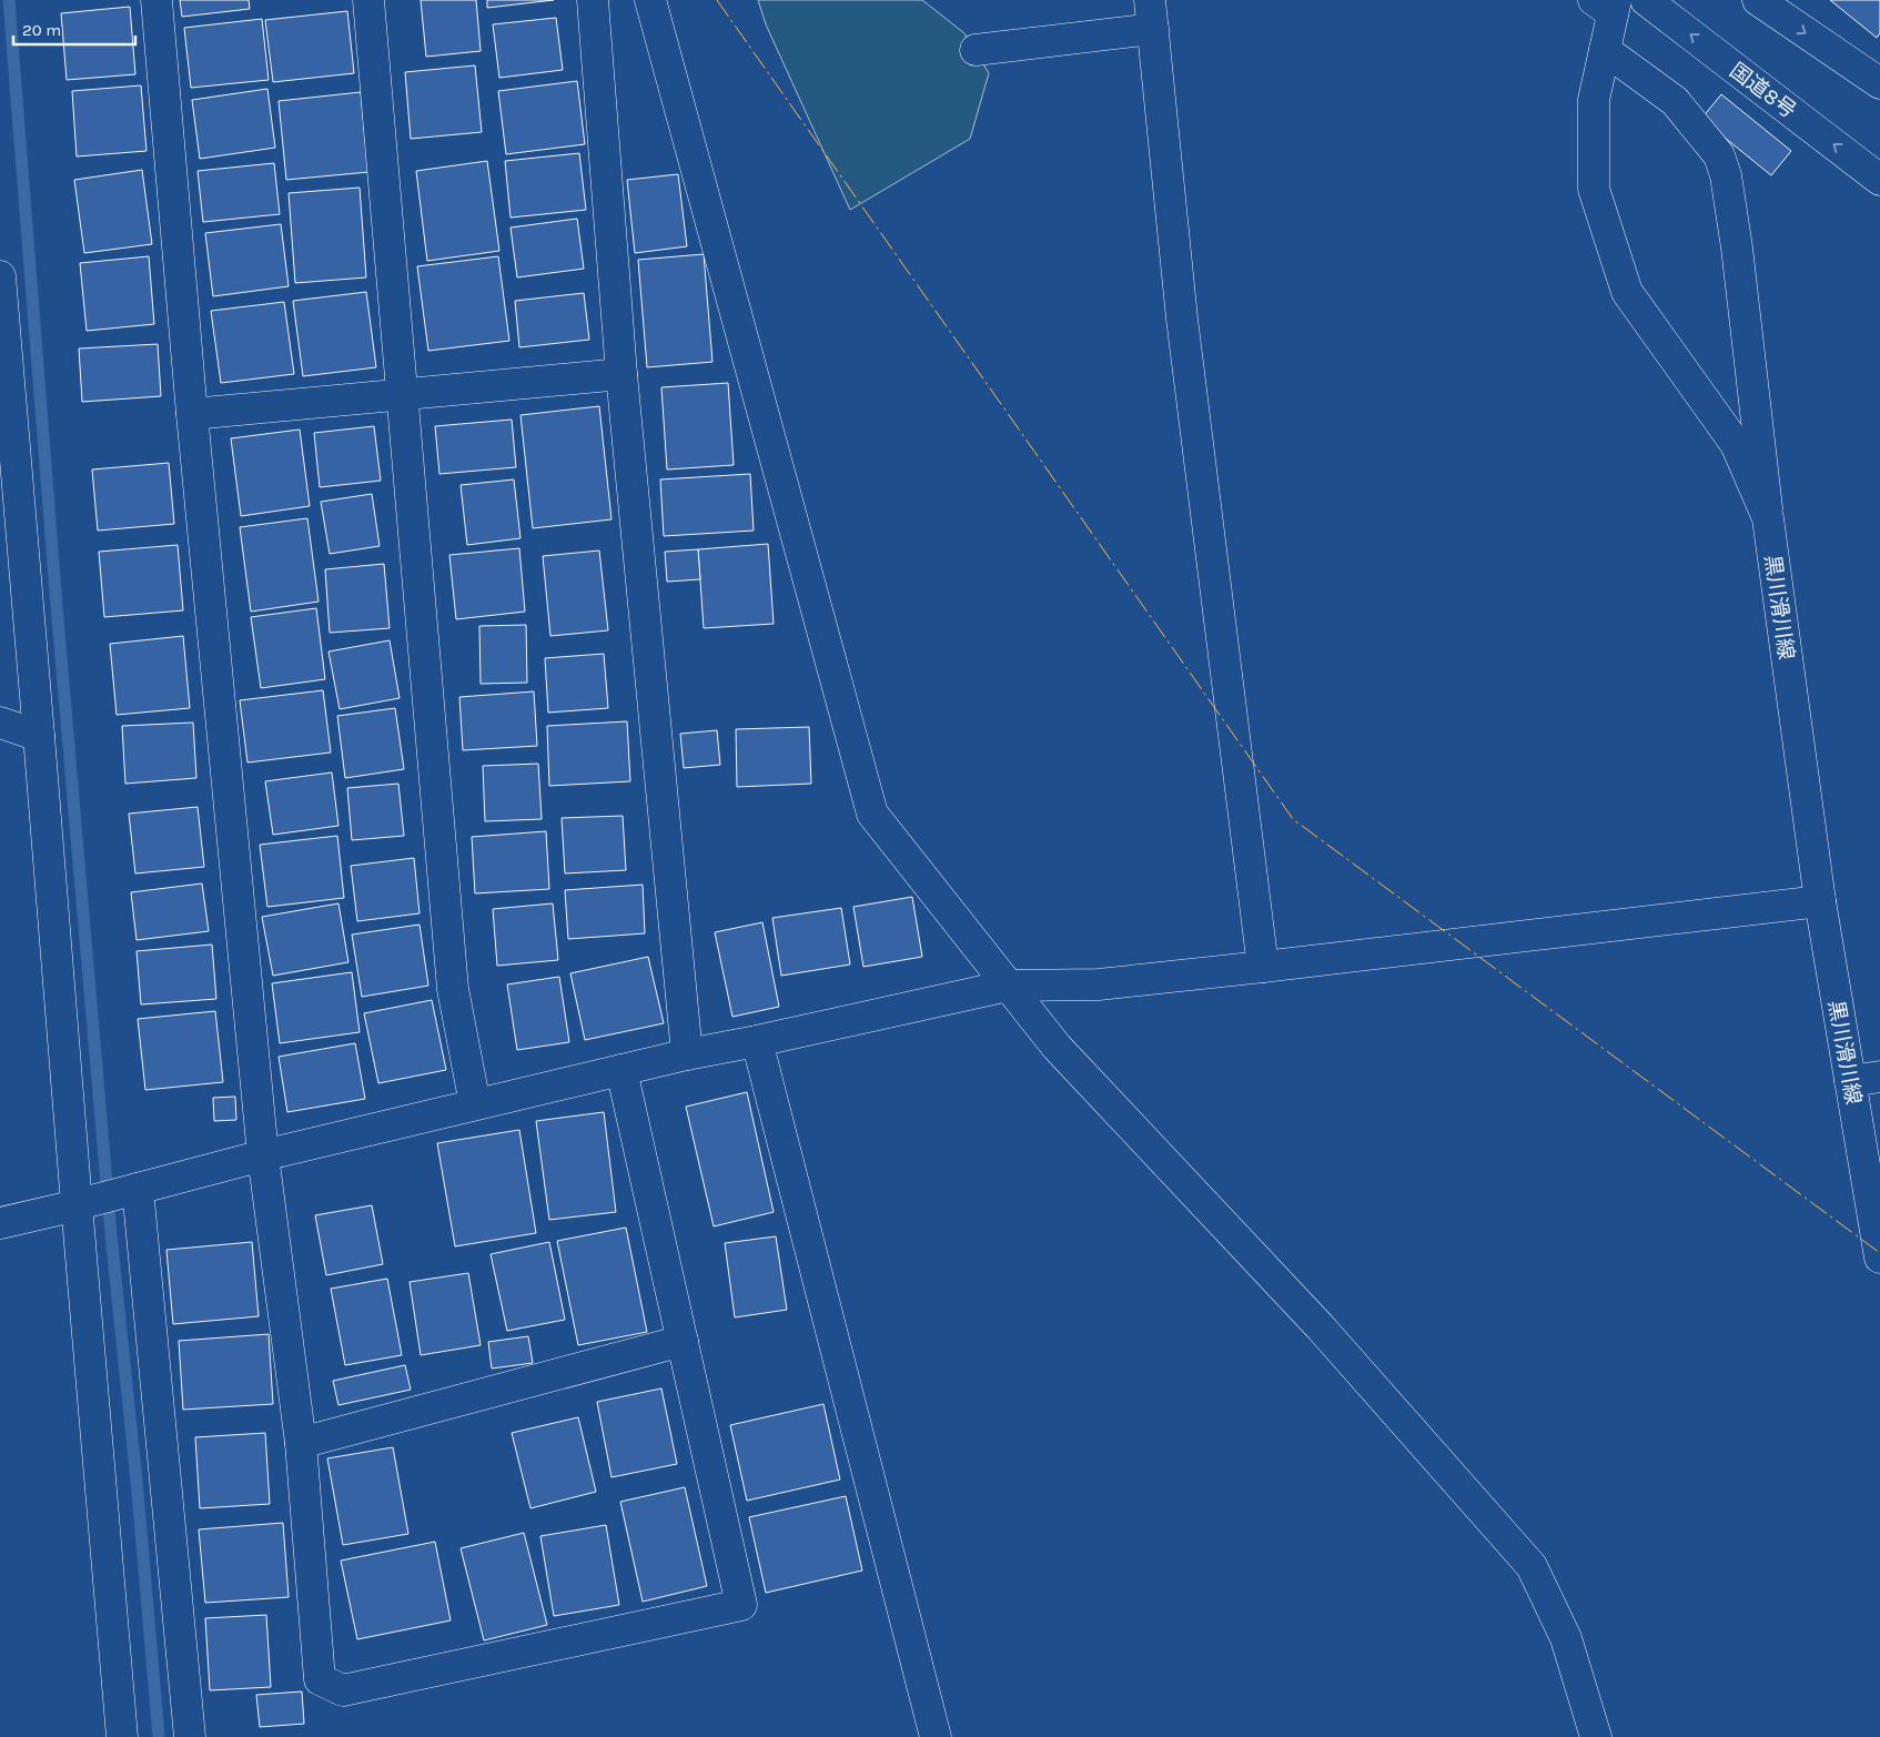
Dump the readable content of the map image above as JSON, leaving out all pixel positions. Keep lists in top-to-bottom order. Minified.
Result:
{"streets":{"main road":["国道8号","黒川滑川線"]},"scale_bar":"20 m"}
